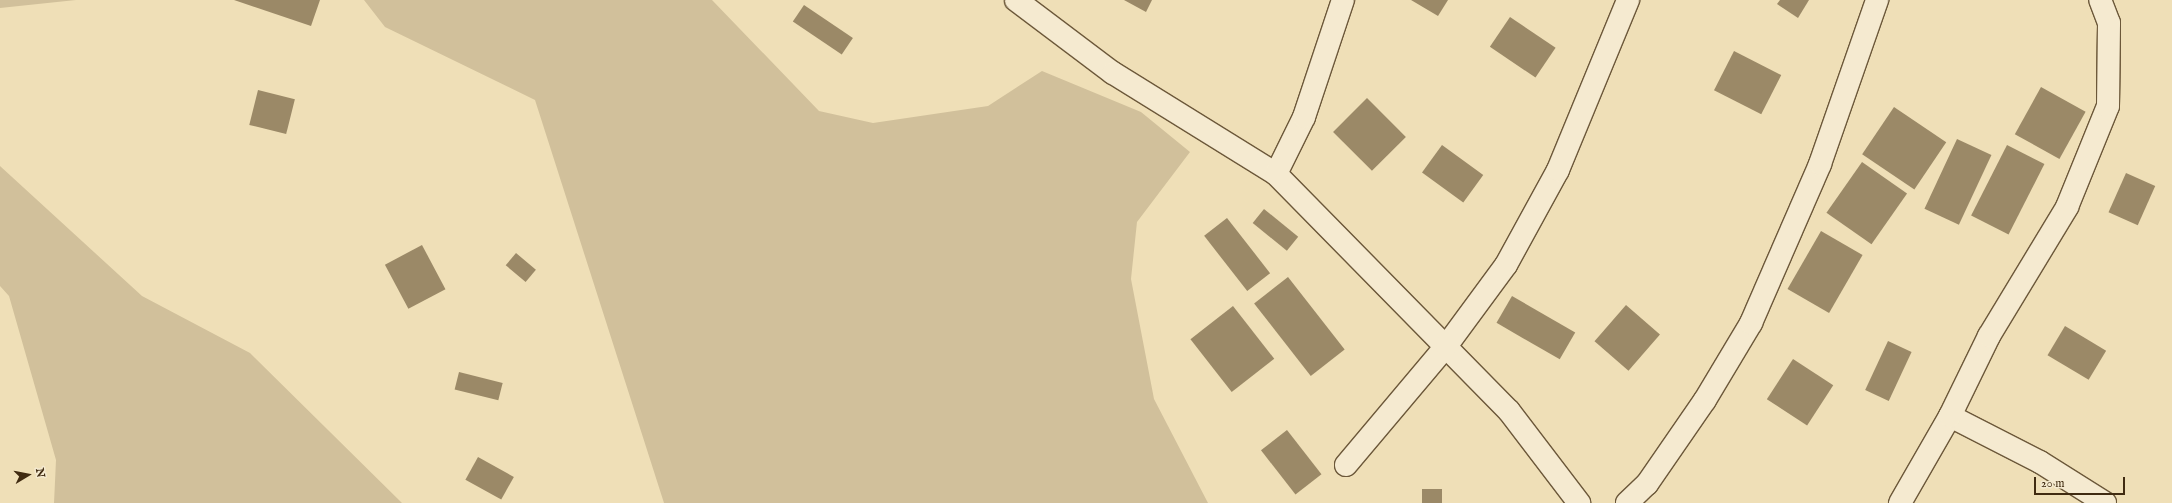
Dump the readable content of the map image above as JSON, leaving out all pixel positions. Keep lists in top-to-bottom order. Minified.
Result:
{"scale_bar":"20 m","north":"right"}
